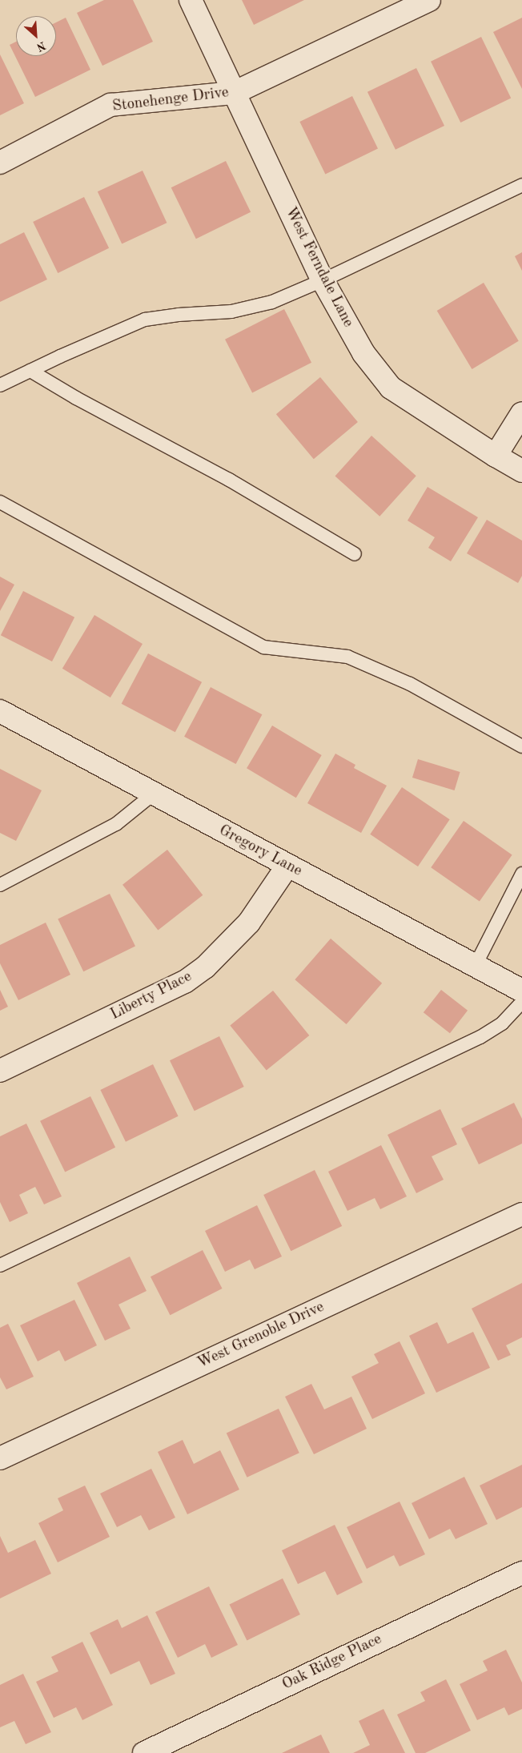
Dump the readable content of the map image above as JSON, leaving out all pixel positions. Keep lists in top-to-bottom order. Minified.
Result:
{"streets":{"street":["Stonehenge Drive","West Ferndale Lane","Gregory Lane","Liberty Place","West Grenoble Drive","Oak Ridge Place"]},"crossings":[["Stonehenge Drive","West Ferndale Lane"],["Gregory Lane","Liberty Place"]],"north":"bottom right"}
